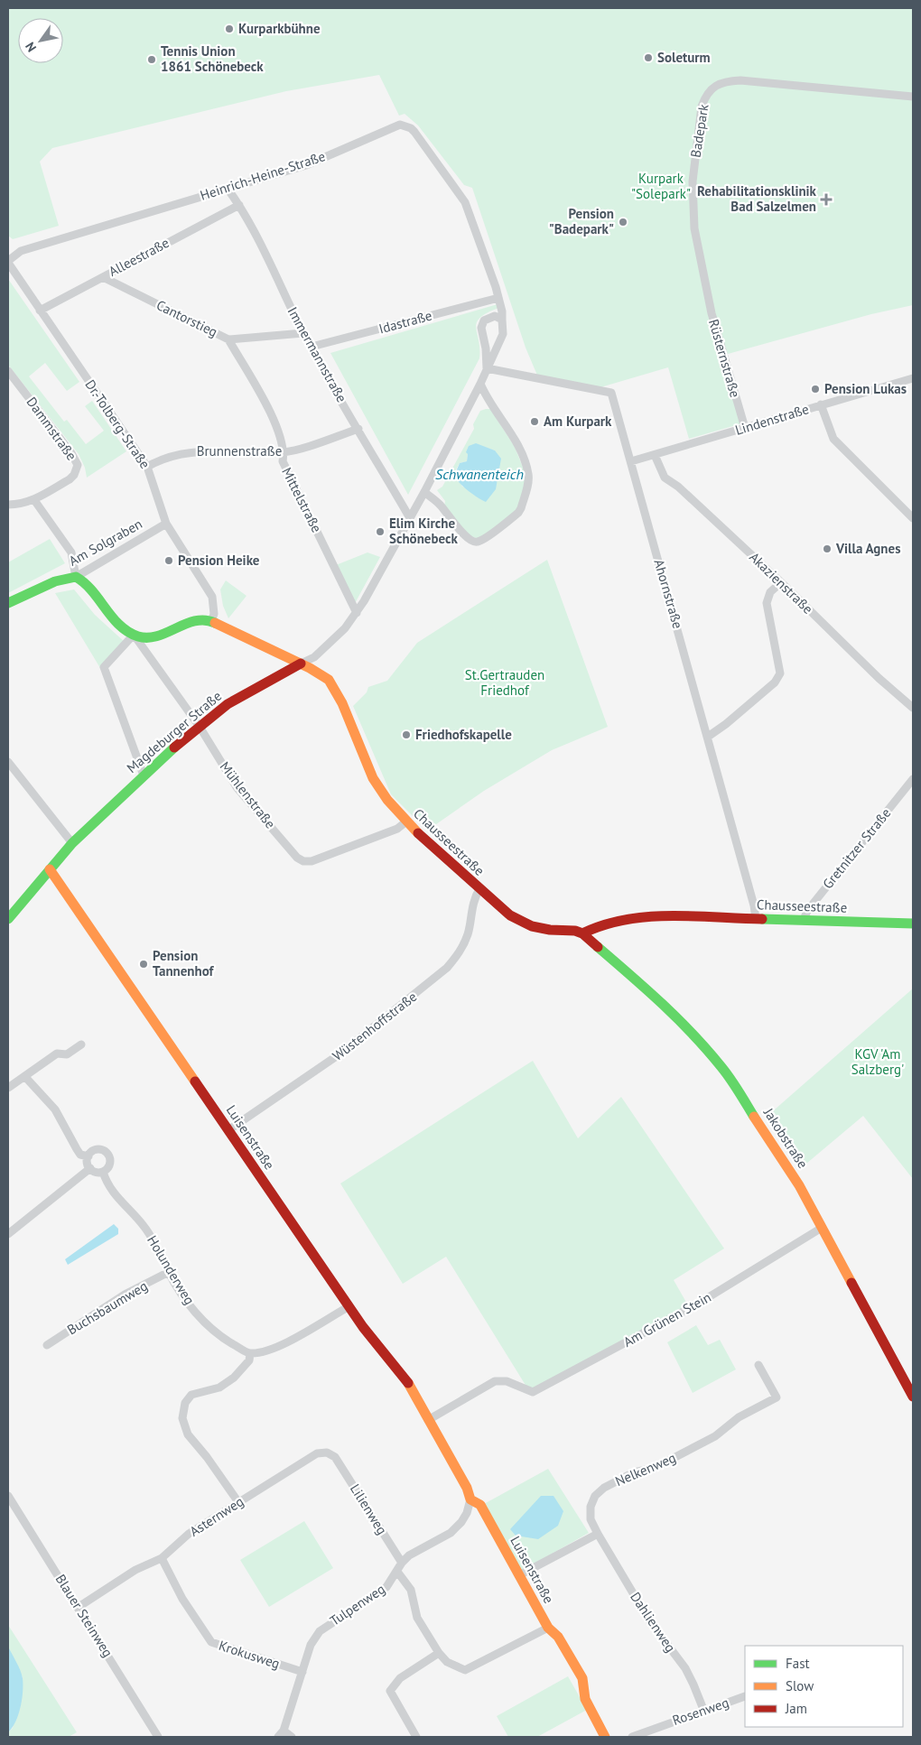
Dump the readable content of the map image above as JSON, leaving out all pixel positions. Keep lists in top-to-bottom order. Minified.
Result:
{"streets":{"street":["Badepark","Heinrich-Heine-Straße","Alleestraße","Cantorstieg","Idastraße","Immermannstraße","Rüsternstraße","Lindenstraße","Dr.-Tolberg-Straße","Dammstraße","Brunnenstraße","Mittelstraße","Am Solgraben","Akazienstraße","Ahornstraße","Magdeburger Straße","Mühlenstraße","Chausseestraße","Gretnitzer Straße","Wüstenhoffstraße","Luisenstraße","Jakobstraße","Holunderweg","Buchsbaumweg","Am Grünen Stein","Nelkenweg","Lilienweg","Asternweg","Tulpenweg","Blauer Steinweg","Dahlienweg","Krokusweg","Rosenweg"]},"crossings":[["Badepark","Rüsternstraße"],["Heinrich-Heine-Straße","Idastraße"],["Heinrich-Heine-Straße","Immermannstraße"],["Heinrich-Heine-Straße","Dr.-Tolberg-Straße"],["Heinrich-Heine-Straße","Magdeburger Straße"],["Alleestraße","Cantorstieg"],["Alleestraße","Immermannstraße"],["Alleestraße","Dr.-Tolberg-Straße"],["Cantorstieg","Immermannstraße"],["Cantorstieg","Mittelstraße"],["Idastraße","Immermannstraße"],["Immermannstraße","Brunnenstraße"],["Immermannstraße","Magdeburger Straße"],["Rüsternstraße","Lindenstraße"],["Lindenstraße","Akazienstraße"],["Lindenstraße","Ahornstraße"],["Dr.-Tolberg-Straße","Brunnenstraße"],["Dr.-Tolberg-Straße","Am Solgraben"],["Dr.-Tolberg-Straße","Chausseestraße"],["Brunnenstraße","Mittelstraße"],["Mittelstraße","Magdeburger Straße"],["Ahornstraße","Magdeburger Straße"],["Ahornstraße","Chausseestraße"],["Magdeburger Straße","Mühlenstraße"],["Magdeburger Straße","Chausseestraße"],["Magdeburger Straße","Luisenstraße"],["Mühlenstraße","Chausseestraße"],["Chausseestraße","Gretnitzer Straße"],["Chausseestraße","Wüstenhoffstraße"],["Chausseestraße","Jakobstraße"],["Wüstenhoffstraße","Luisenstraße"],["Luisenstraße","Am Grünen Stein"],["Luisenstraße","Tulpenweg"],["Jakobstraße","Am Grünen Stein"],["Holunderweg","Buchsbaumweg"],["Nelkenweg","Dahlienweg"],["Lilienweg","Asternweg"],["Lilienweg","Tulpenweg"],["Asternweg","Blauer Steinweg"],["Asternweg","Krokusweg"],["Tulpenweg","Krokusweg"],["Dahlienweg","Rosenweg"]],"water":["Schwanenteich"],"parks":["Kurpark \"Solepark\"","St.Gertrauden Friedhof","KGV 'Am Salzberg'"],"places":{"other":["Kurparkbühne","Soleturm","Tennis Union 1861 Schönebeck","Pension \"Badepark\"","Pension Lukas","Am Kurpark","Elim Kirche Schönebeck","Villa Agnes","Pension Heike","Friedhofskapelle","Pension Tannenhof"],"health":["Rehabilitationsklinik Bad Salzelmen"]},"legend":["Fast","Slow","Jam"],"north":"bottom left"}
